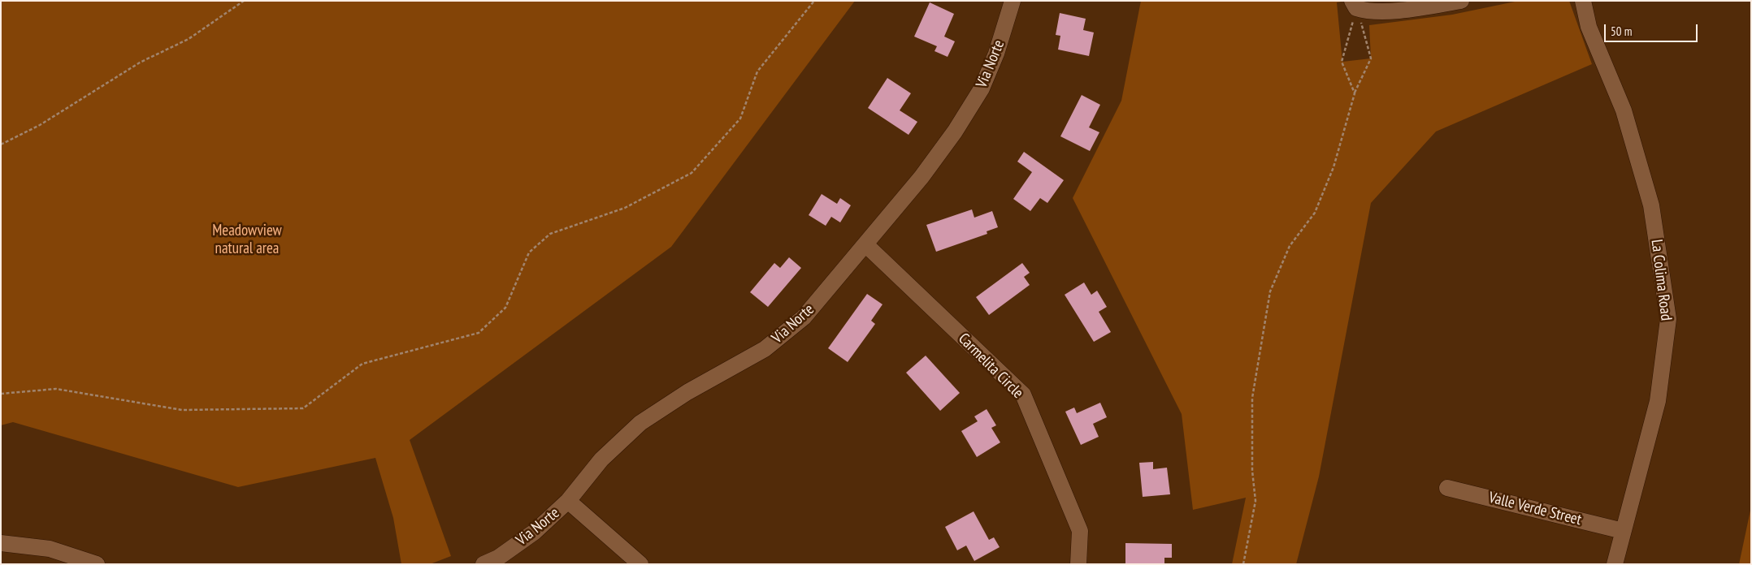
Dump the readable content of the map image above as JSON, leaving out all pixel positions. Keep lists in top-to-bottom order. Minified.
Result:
{"streets":{"street":["Via Norte","La Colima Road","Carmelita Circle","Valle Verde Street"]},"crossings":[["Via Norte","Carmelita Circle"],["La Colima Road","Valle Verde Street"]],"parks":["Meadowview natural area"],"scale_bar":"50 m"}
